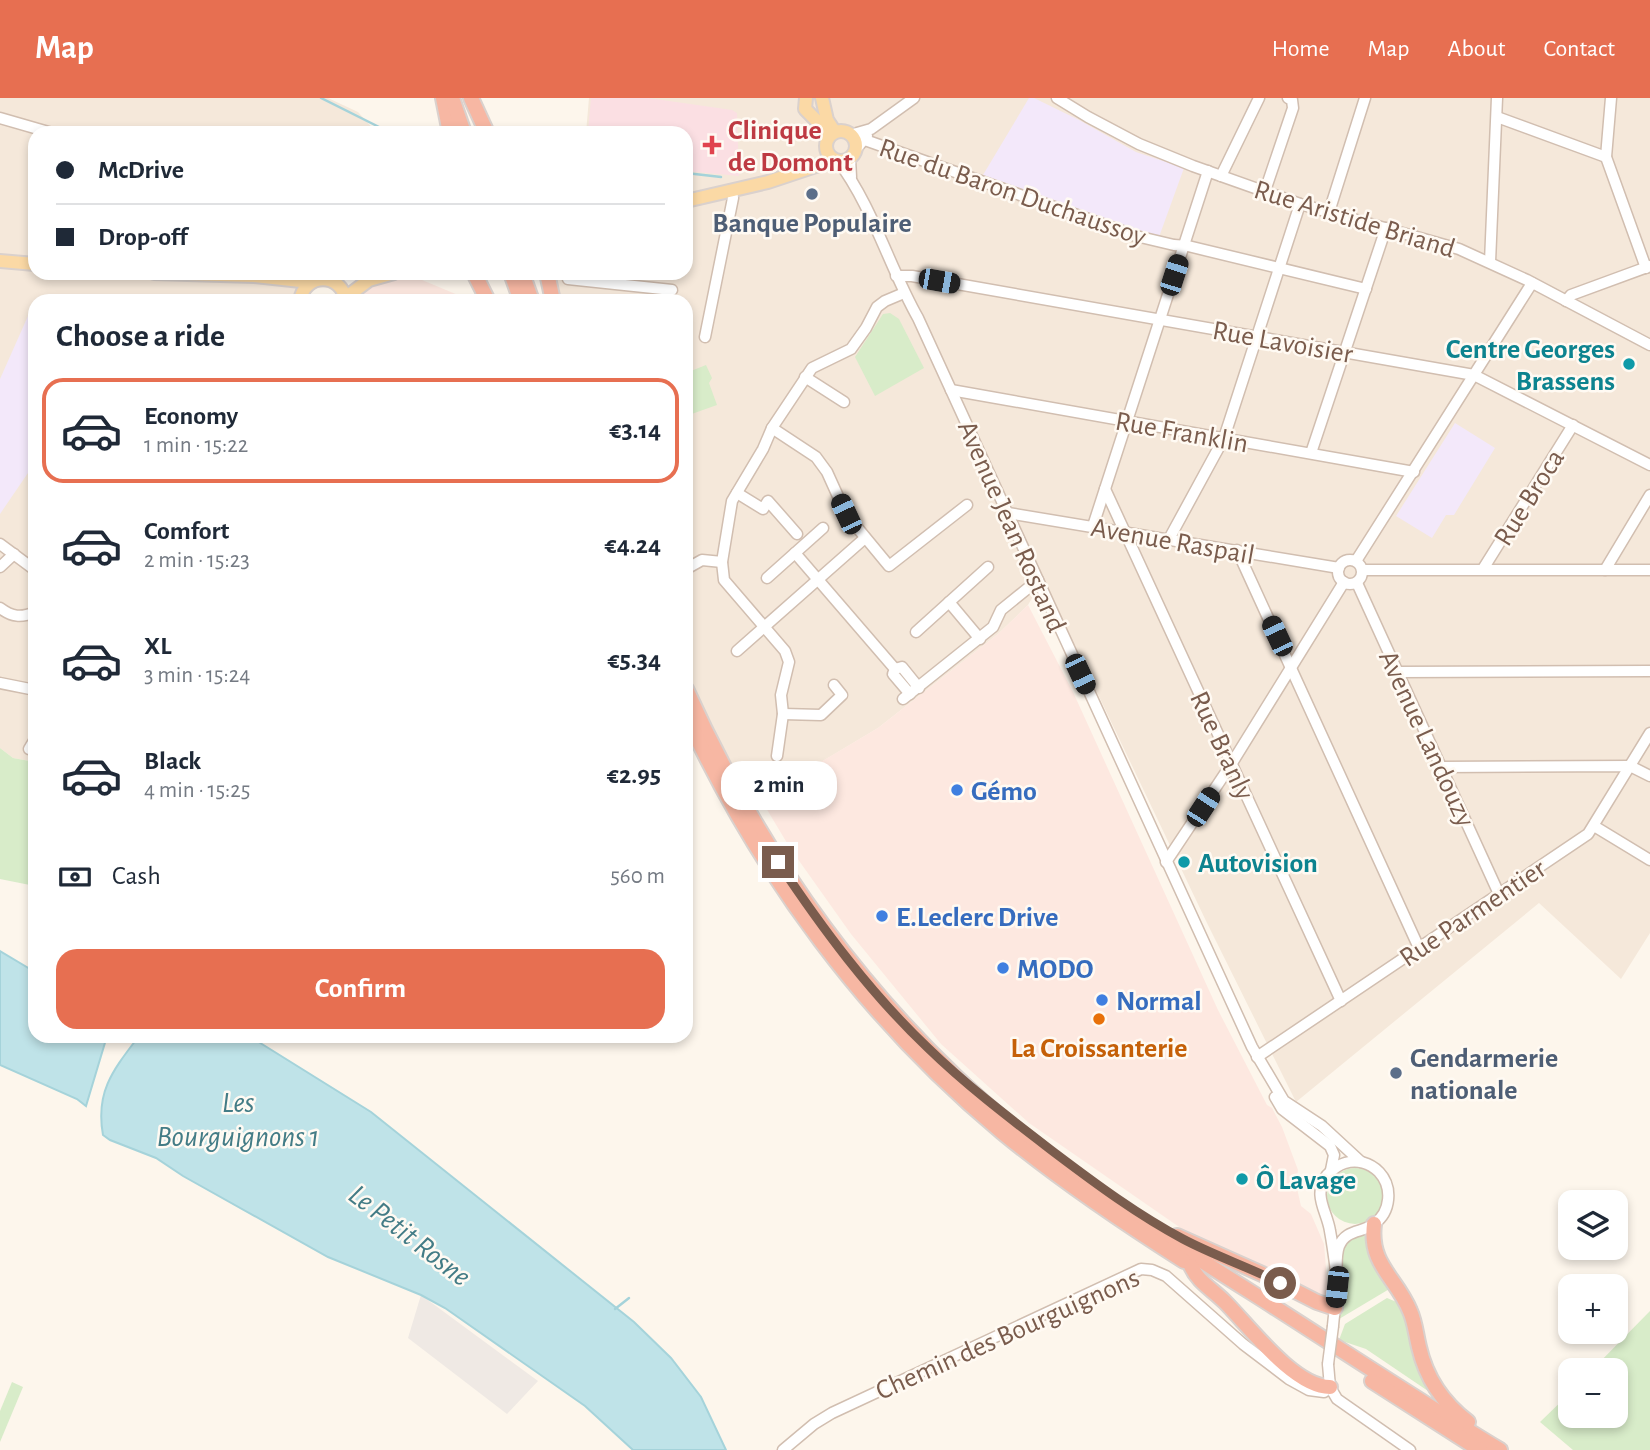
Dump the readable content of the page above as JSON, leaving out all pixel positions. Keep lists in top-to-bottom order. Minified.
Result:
{"streets":{"street":["Rue du Baron Duchaussoy","Rue Aristide Briand","Rue Lavoisier","Rue Franklin","Rue Broca","Avenue Jean Rostand","Avenue Raspail","Avenue Landouzy","Rue Branly","Rue Parmentier","Chemin des Bourguignons"]},"crossings":[["Rue du Baron Duchaussoy","Avenue Jean Rostand"],["Rue Lavoisier","Rue Broca"],["Rue Lavoisier","Avenue Jean Rostand"],["Rue Franklin","Avenue Jean Rostand"],["Avenue Jean Rostand","Avenue Raspail"],["Avenue Jean Rostand","Rue Parmentier"],["Avenue Raspail","Avenue Landouzy"],["Avenue Raspail","Rue Branly"],["Avenue Landouzy","Rue Parmentier"],["Rue Branly","Rue Parmentier"]],"water":["Les Bourguignons 1","Le Petit Rosne"],"places":{"health":["Clinique de Domont"],"other":["Banque Populaire","Centre Georges Brassens","Gémo","Autovision","E.Leclerc Drive","MODO","Normal","La Croissanterie","Gendarmerie nationale","Ô Lavage"]},"page":{"header":"Map","nav":["Home","Map","About","Contact"],"banner":["McDrive","Drop-off"],"heading":"Choose a ride","list":[{"name":"Economy","note":"1 min · 15:22","value":"€3.14"},{"name":"Comfort","note":"2 min · 15:23","value":"€4.24"},{"name":"XL","note":"3 min · 15:24","value":"€5.34"},{"name":"Black","note":"4 min · 15:25","value":"€2.95"}],"bubble":"2 min","pay":["Cash","560 m"],"buttons":"Confirm","map_buttons":["+","−"]}}
